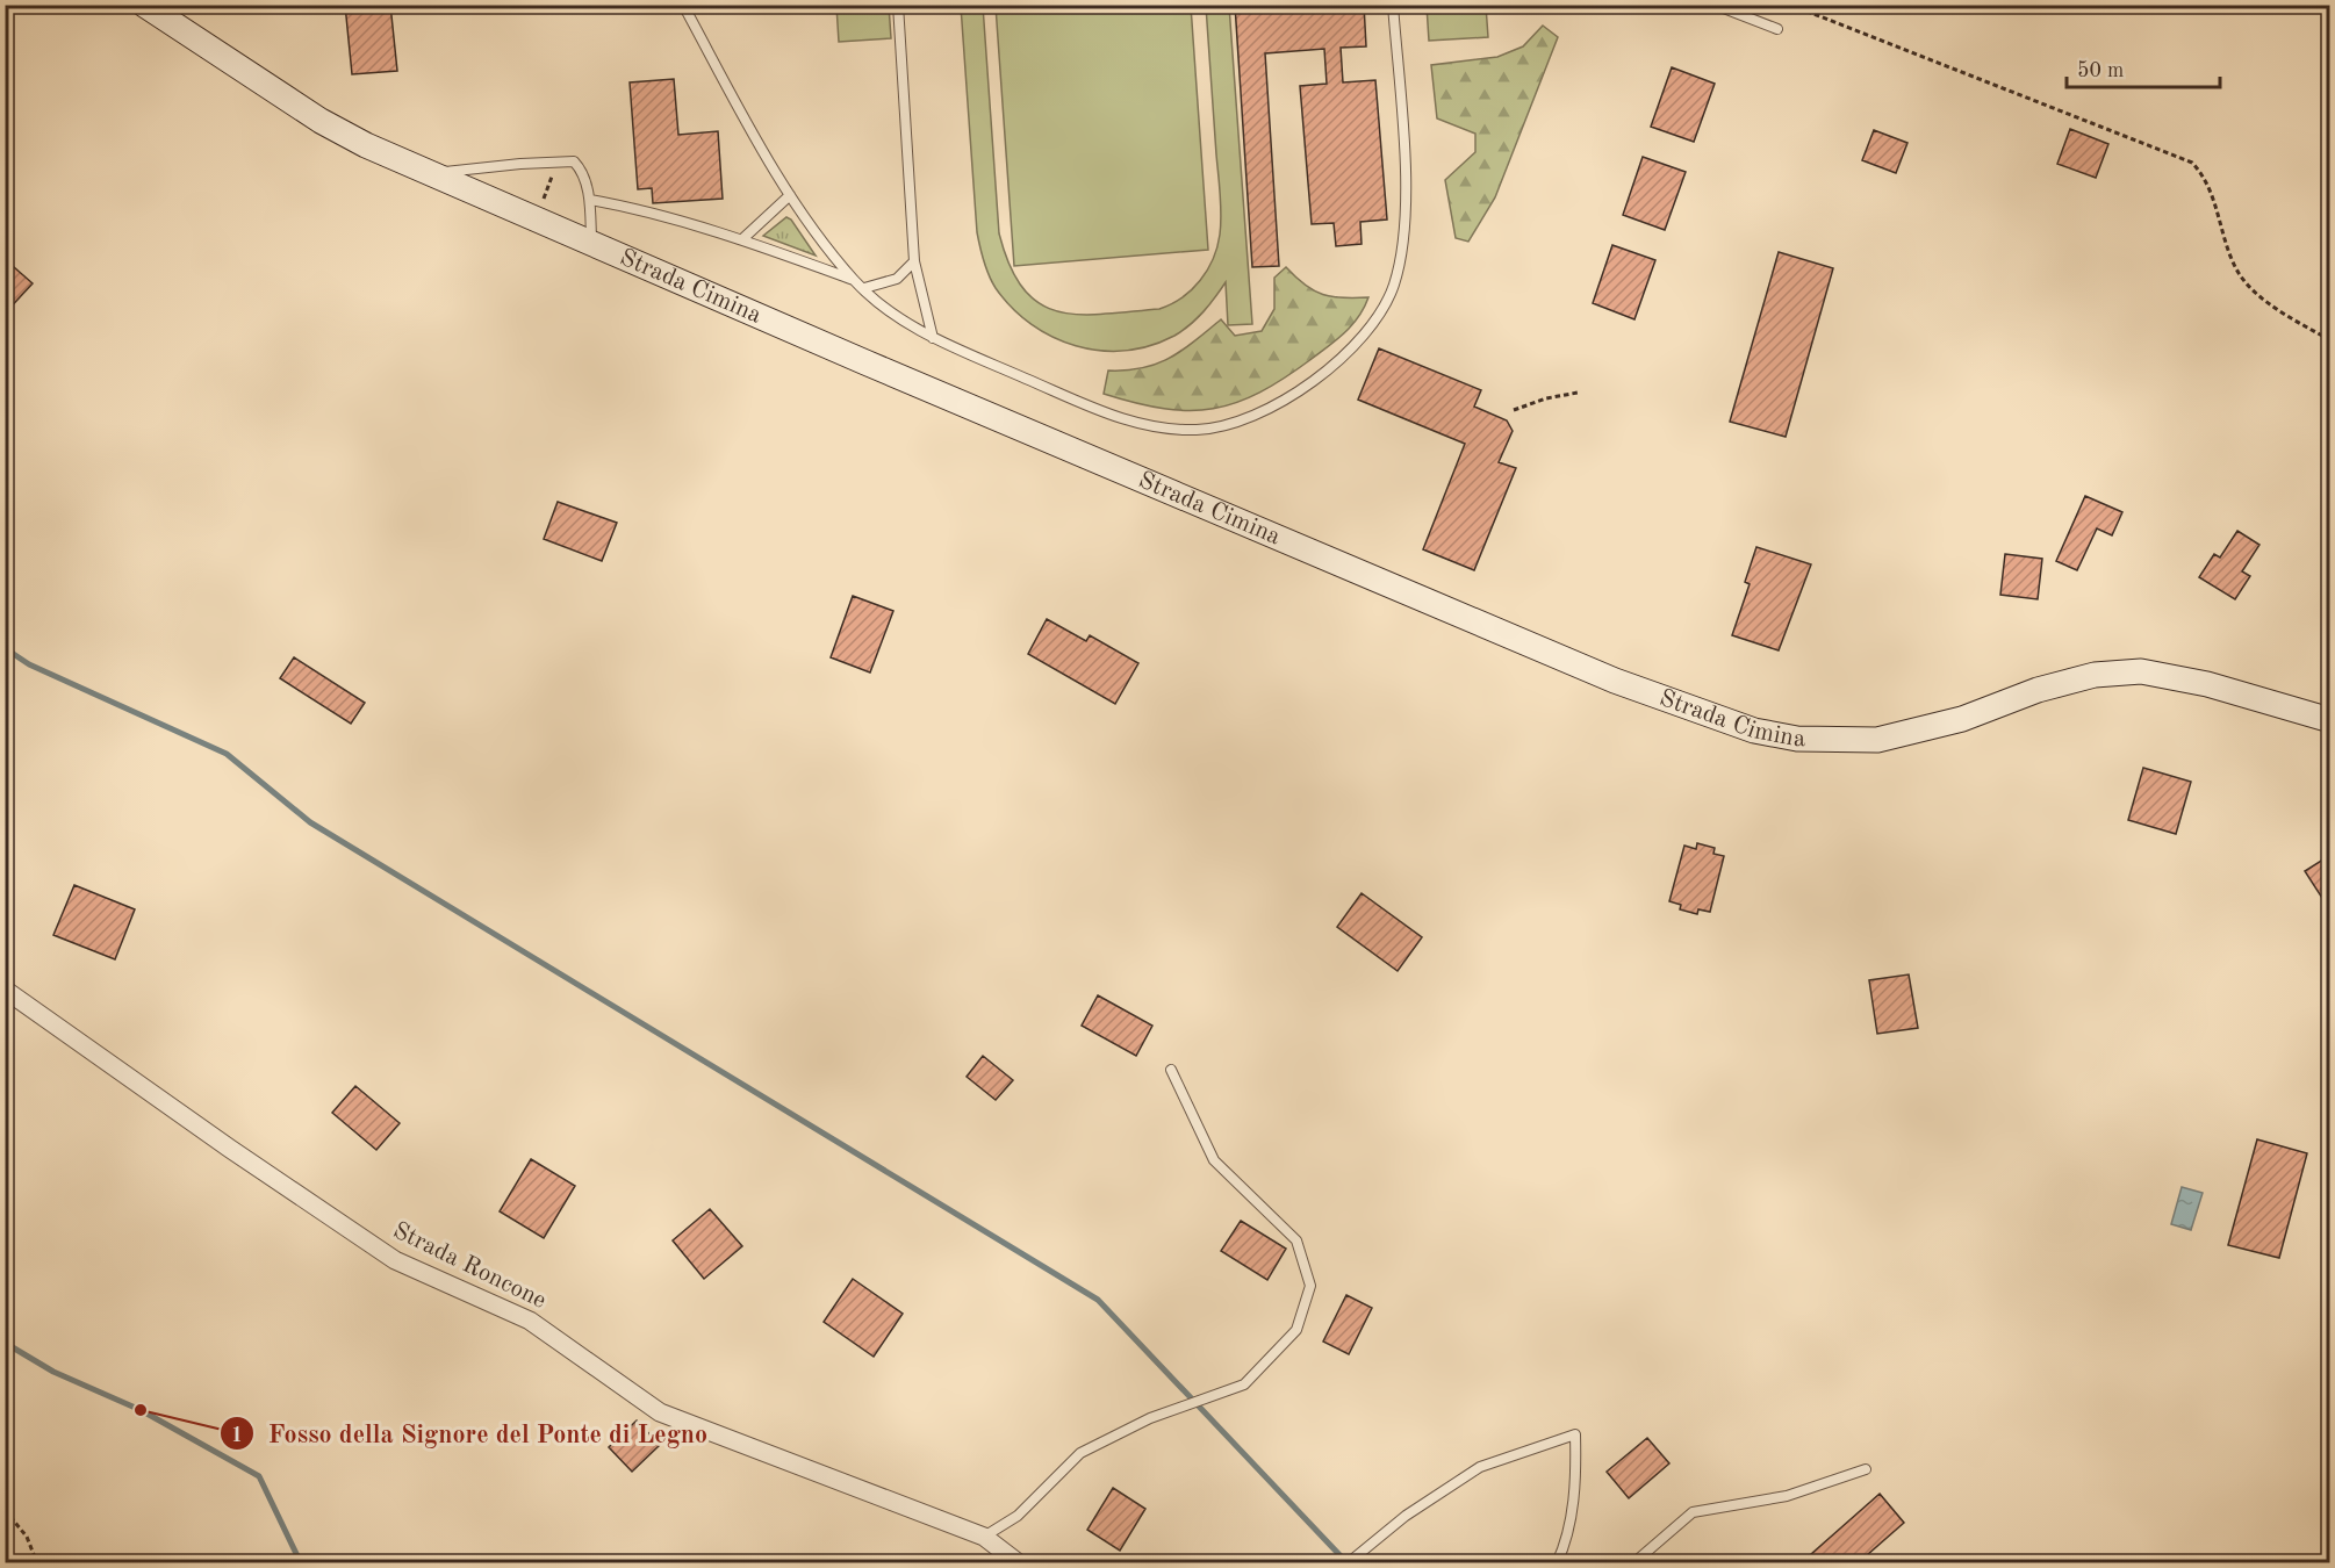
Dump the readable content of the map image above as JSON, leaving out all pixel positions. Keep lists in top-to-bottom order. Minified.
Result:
{"streets":{"main road":["Strada Cimina"],"street":["Strada Roncone"]},"places":["Fosso della Signore del Ponte di Legno"],"scale_bar":"50 m"}
